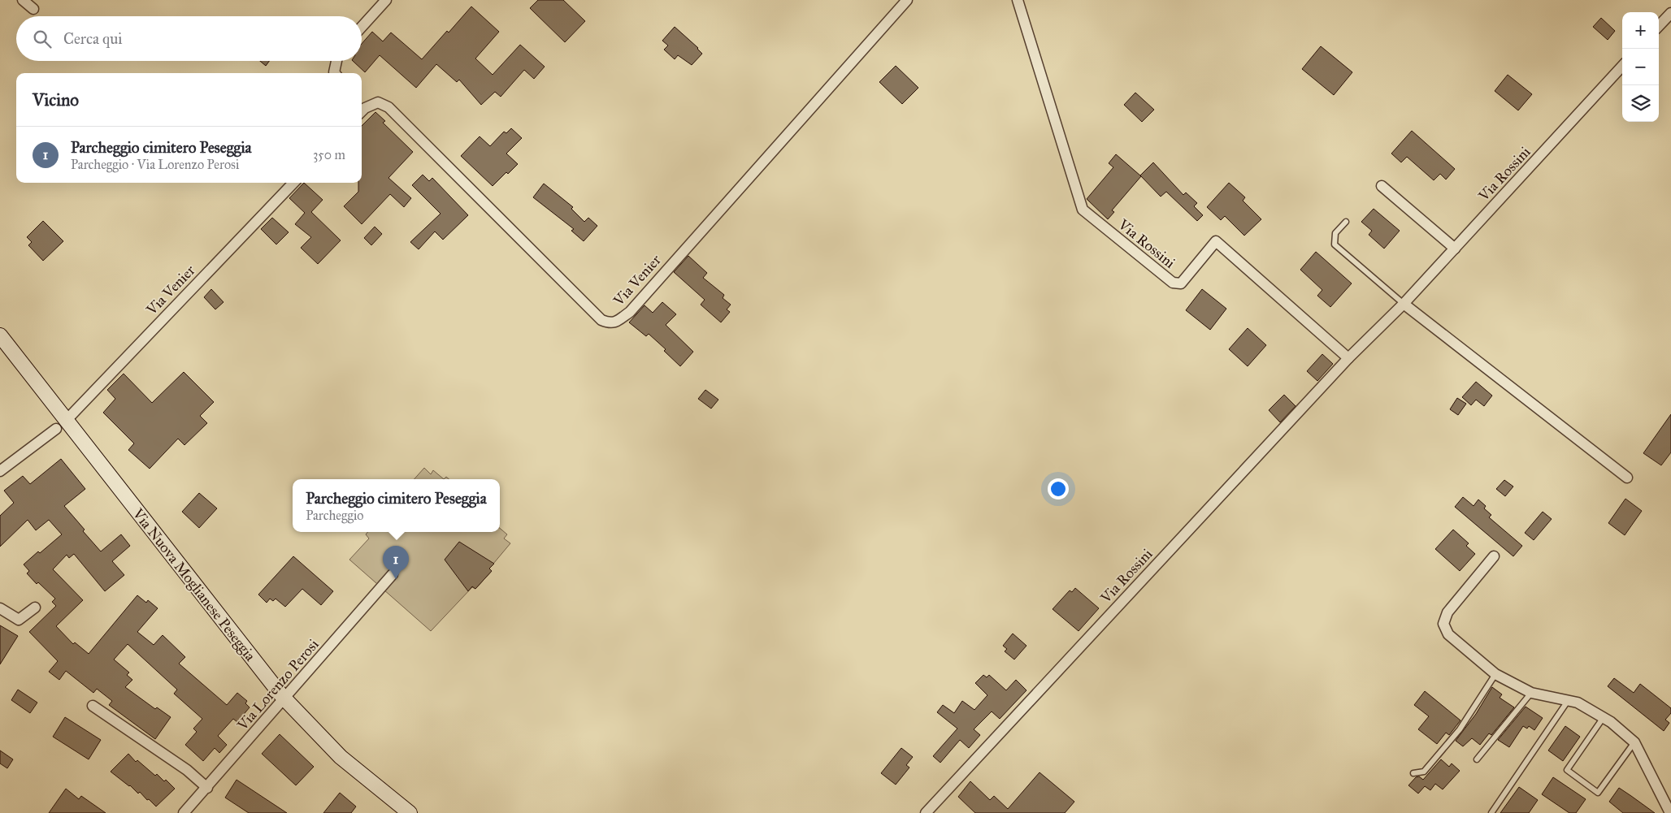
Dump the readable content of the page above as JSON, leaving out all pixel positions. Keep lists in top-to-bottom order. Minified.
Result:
{"streets":{"main road":["Via Nuova Moglianese Peseggia"],"street":["Via Rossini","Via Venier","Via Lorenzo Perosi"]},"crossings":[["Via Venier","Via Nuova Moglianese Peseggia"],["Via Nuova Moglianese Peseggia","Via Lorenzo Perosi"]],"page":{"map_buttons":["+","−"],"search":"Cerca qui","heading":"Vicino","list":[{"mark":"1","name":"Parcheggio cimitero Peseggia","note":"Parcheggio · Via Lorenzo Perosi","value":"350 m"}],"popup":["Parcheggio cimitero Peseggia","Parcheggio"],"pins":"1"}}
